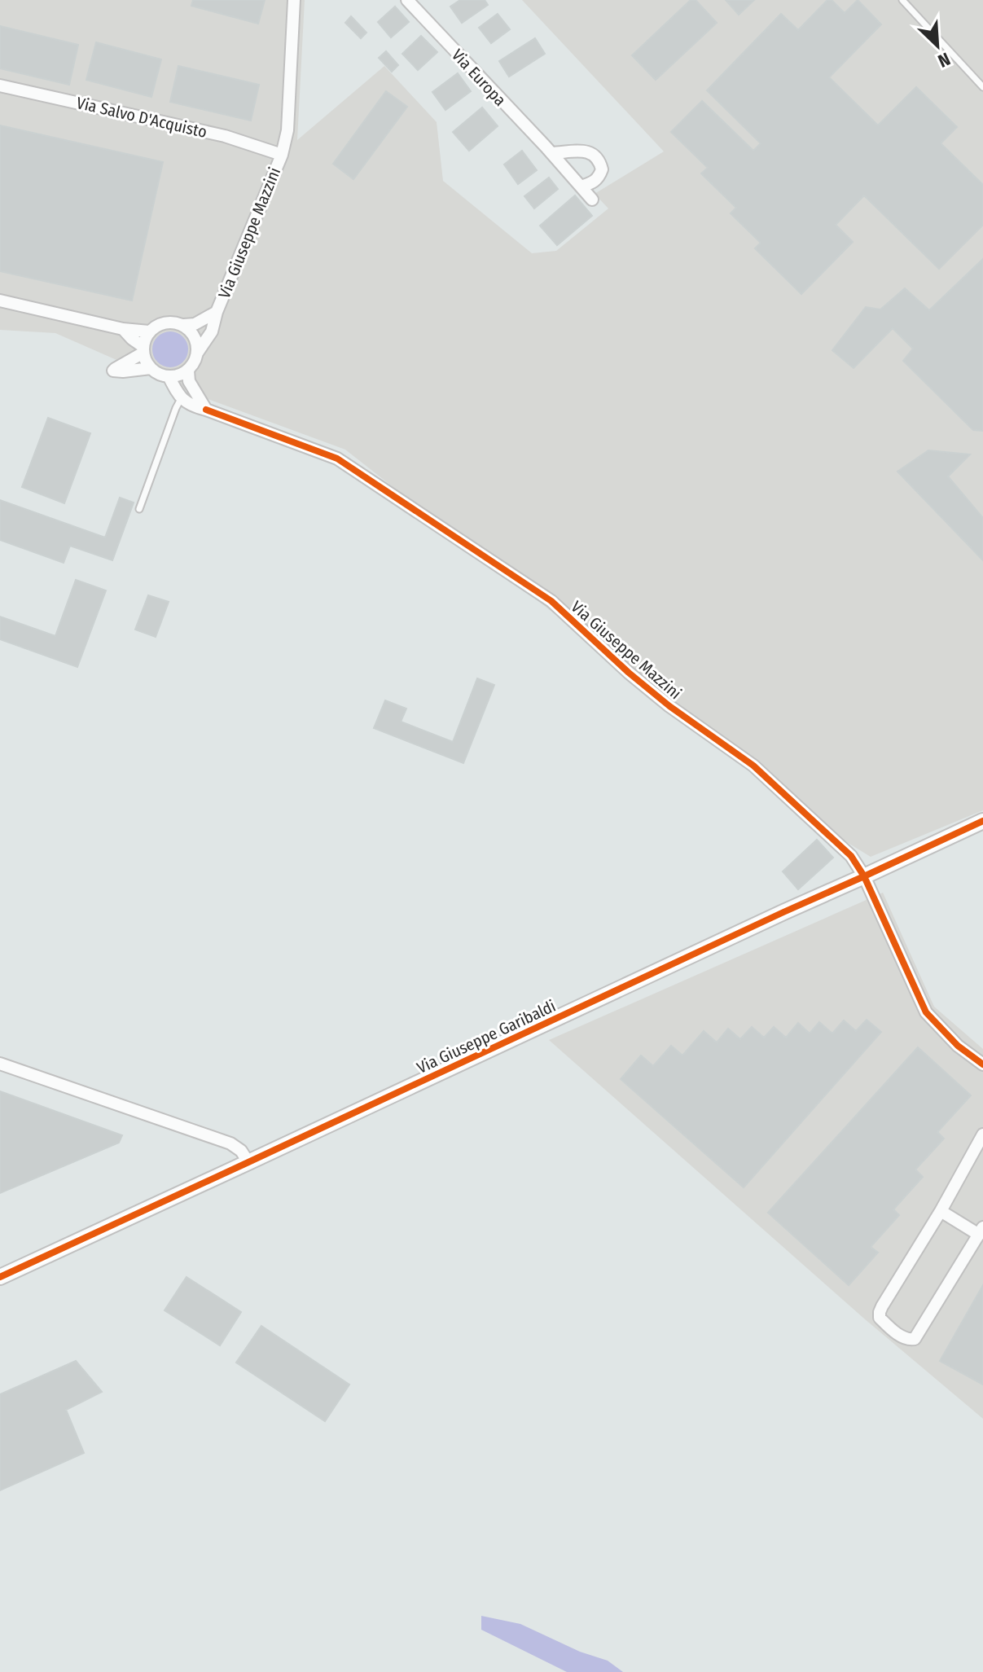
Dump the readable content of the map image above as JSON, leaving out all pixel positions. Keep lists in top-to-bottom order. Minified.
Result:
{"streets":{"street":["Via Europa","Via Salvo D'Acquisto","Via Giuseppe Mazzini","Via Giuseppe Garibaldi"]},"crossings":[["Via Salvo D'Acquisto","Via Giuseppe Mazzini"],["Via Giuseppe Mazzini","Via Giuseppe Garibaldi"]],"north":"bottom right"}
